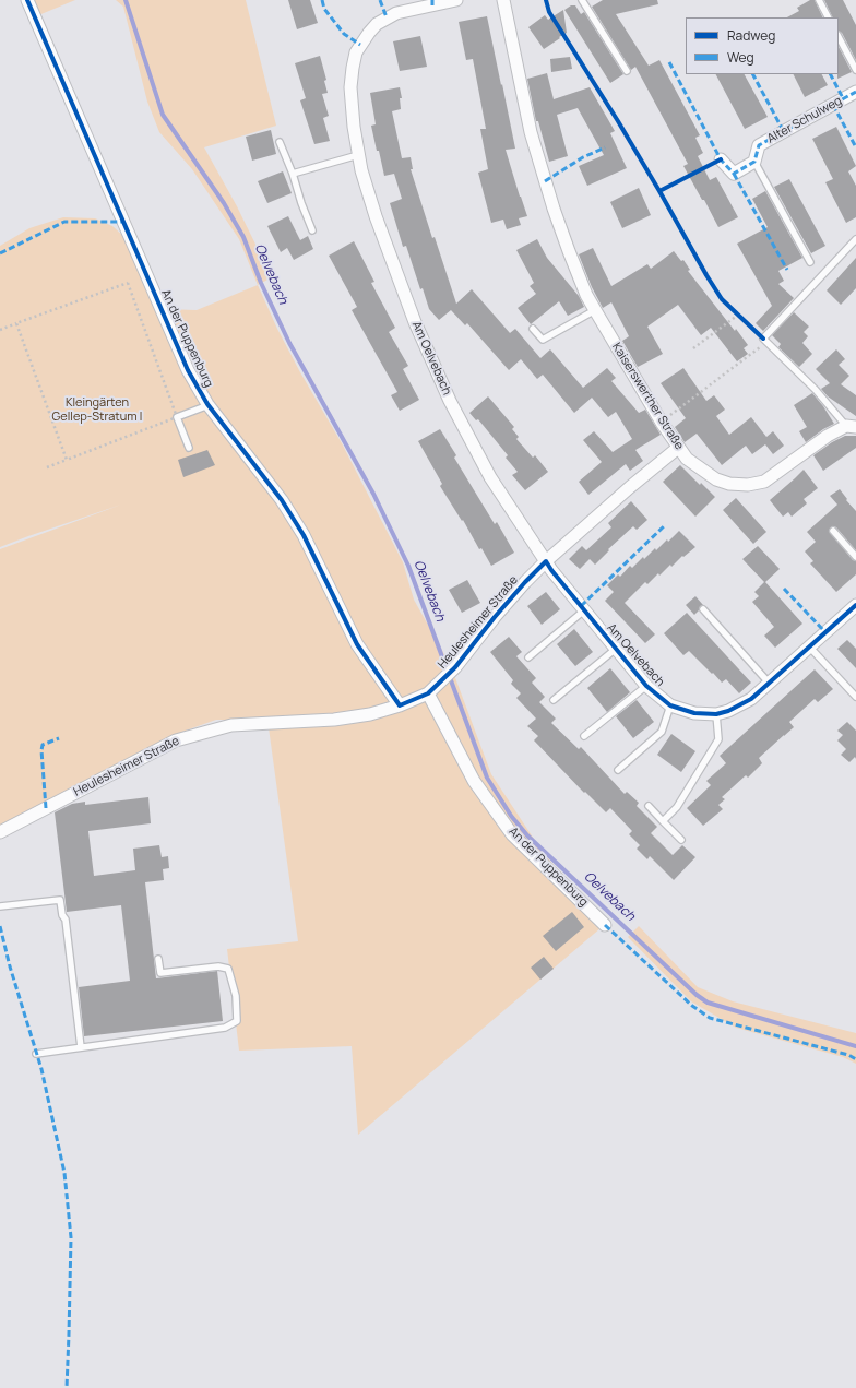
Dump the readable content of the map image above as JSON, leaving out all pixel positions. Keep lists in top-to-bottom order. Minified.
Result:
{"streets":{"street":["Alter Schulweg","An der Puppenburg","Am Oelvebach","Kaiserswerther Straße","Heulesheimer Straße"]},"crossings":[["An der Puppenburg","Heulesheimer Straße"],["Am Oelvebach","Heulesheimer Straße"],["Kaiserswerther Straße","Heulesheimer Straße"]],"water":["Oelvebach"],"parks":["Kleingärten Gellep-Stratum I"],"legend":["Radweg","Weg"]}
